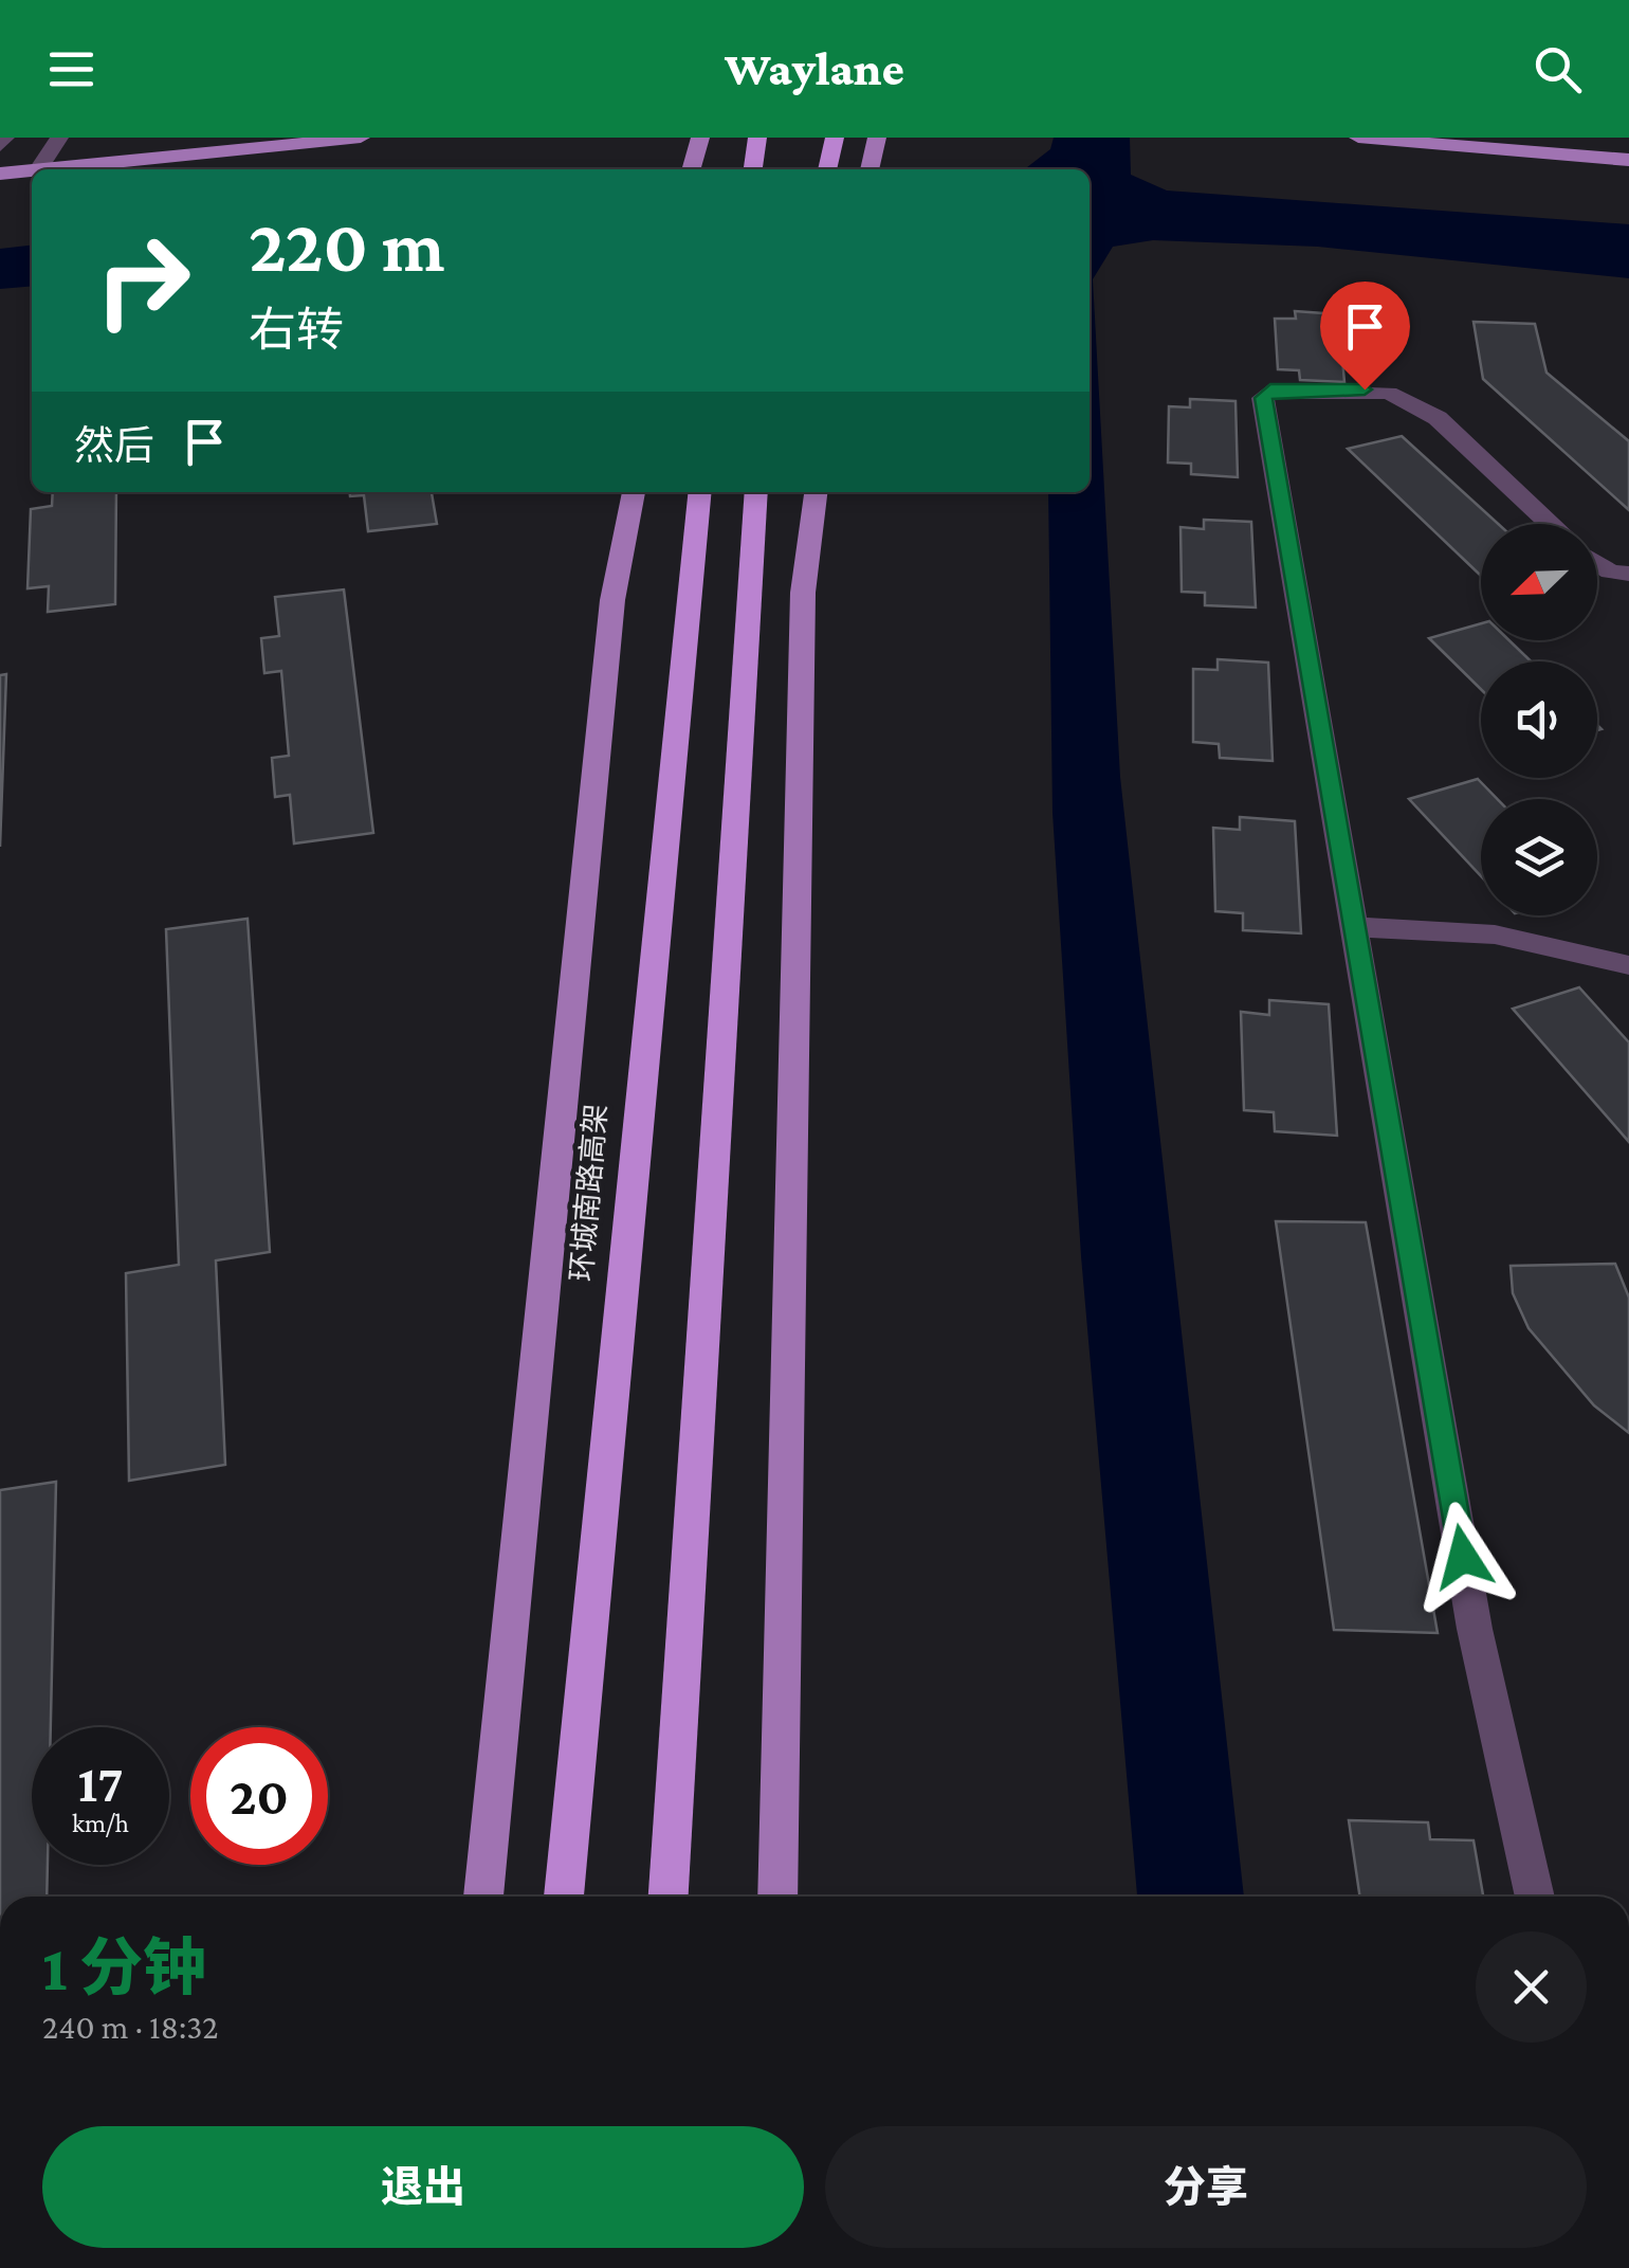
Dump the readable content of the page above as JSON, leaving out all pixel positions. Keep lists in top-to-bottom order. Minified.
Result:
{"streets":{"highway":["环城南路高架"]},"north":"bottom left","page":{"header":"Waylane","turn":["220 m","右转"],"then":"然后","speed":"17 km/h","limit":"20","heading":["1 分钟","240 m · 18:32"],"buttons":["退出","分享"]}}
